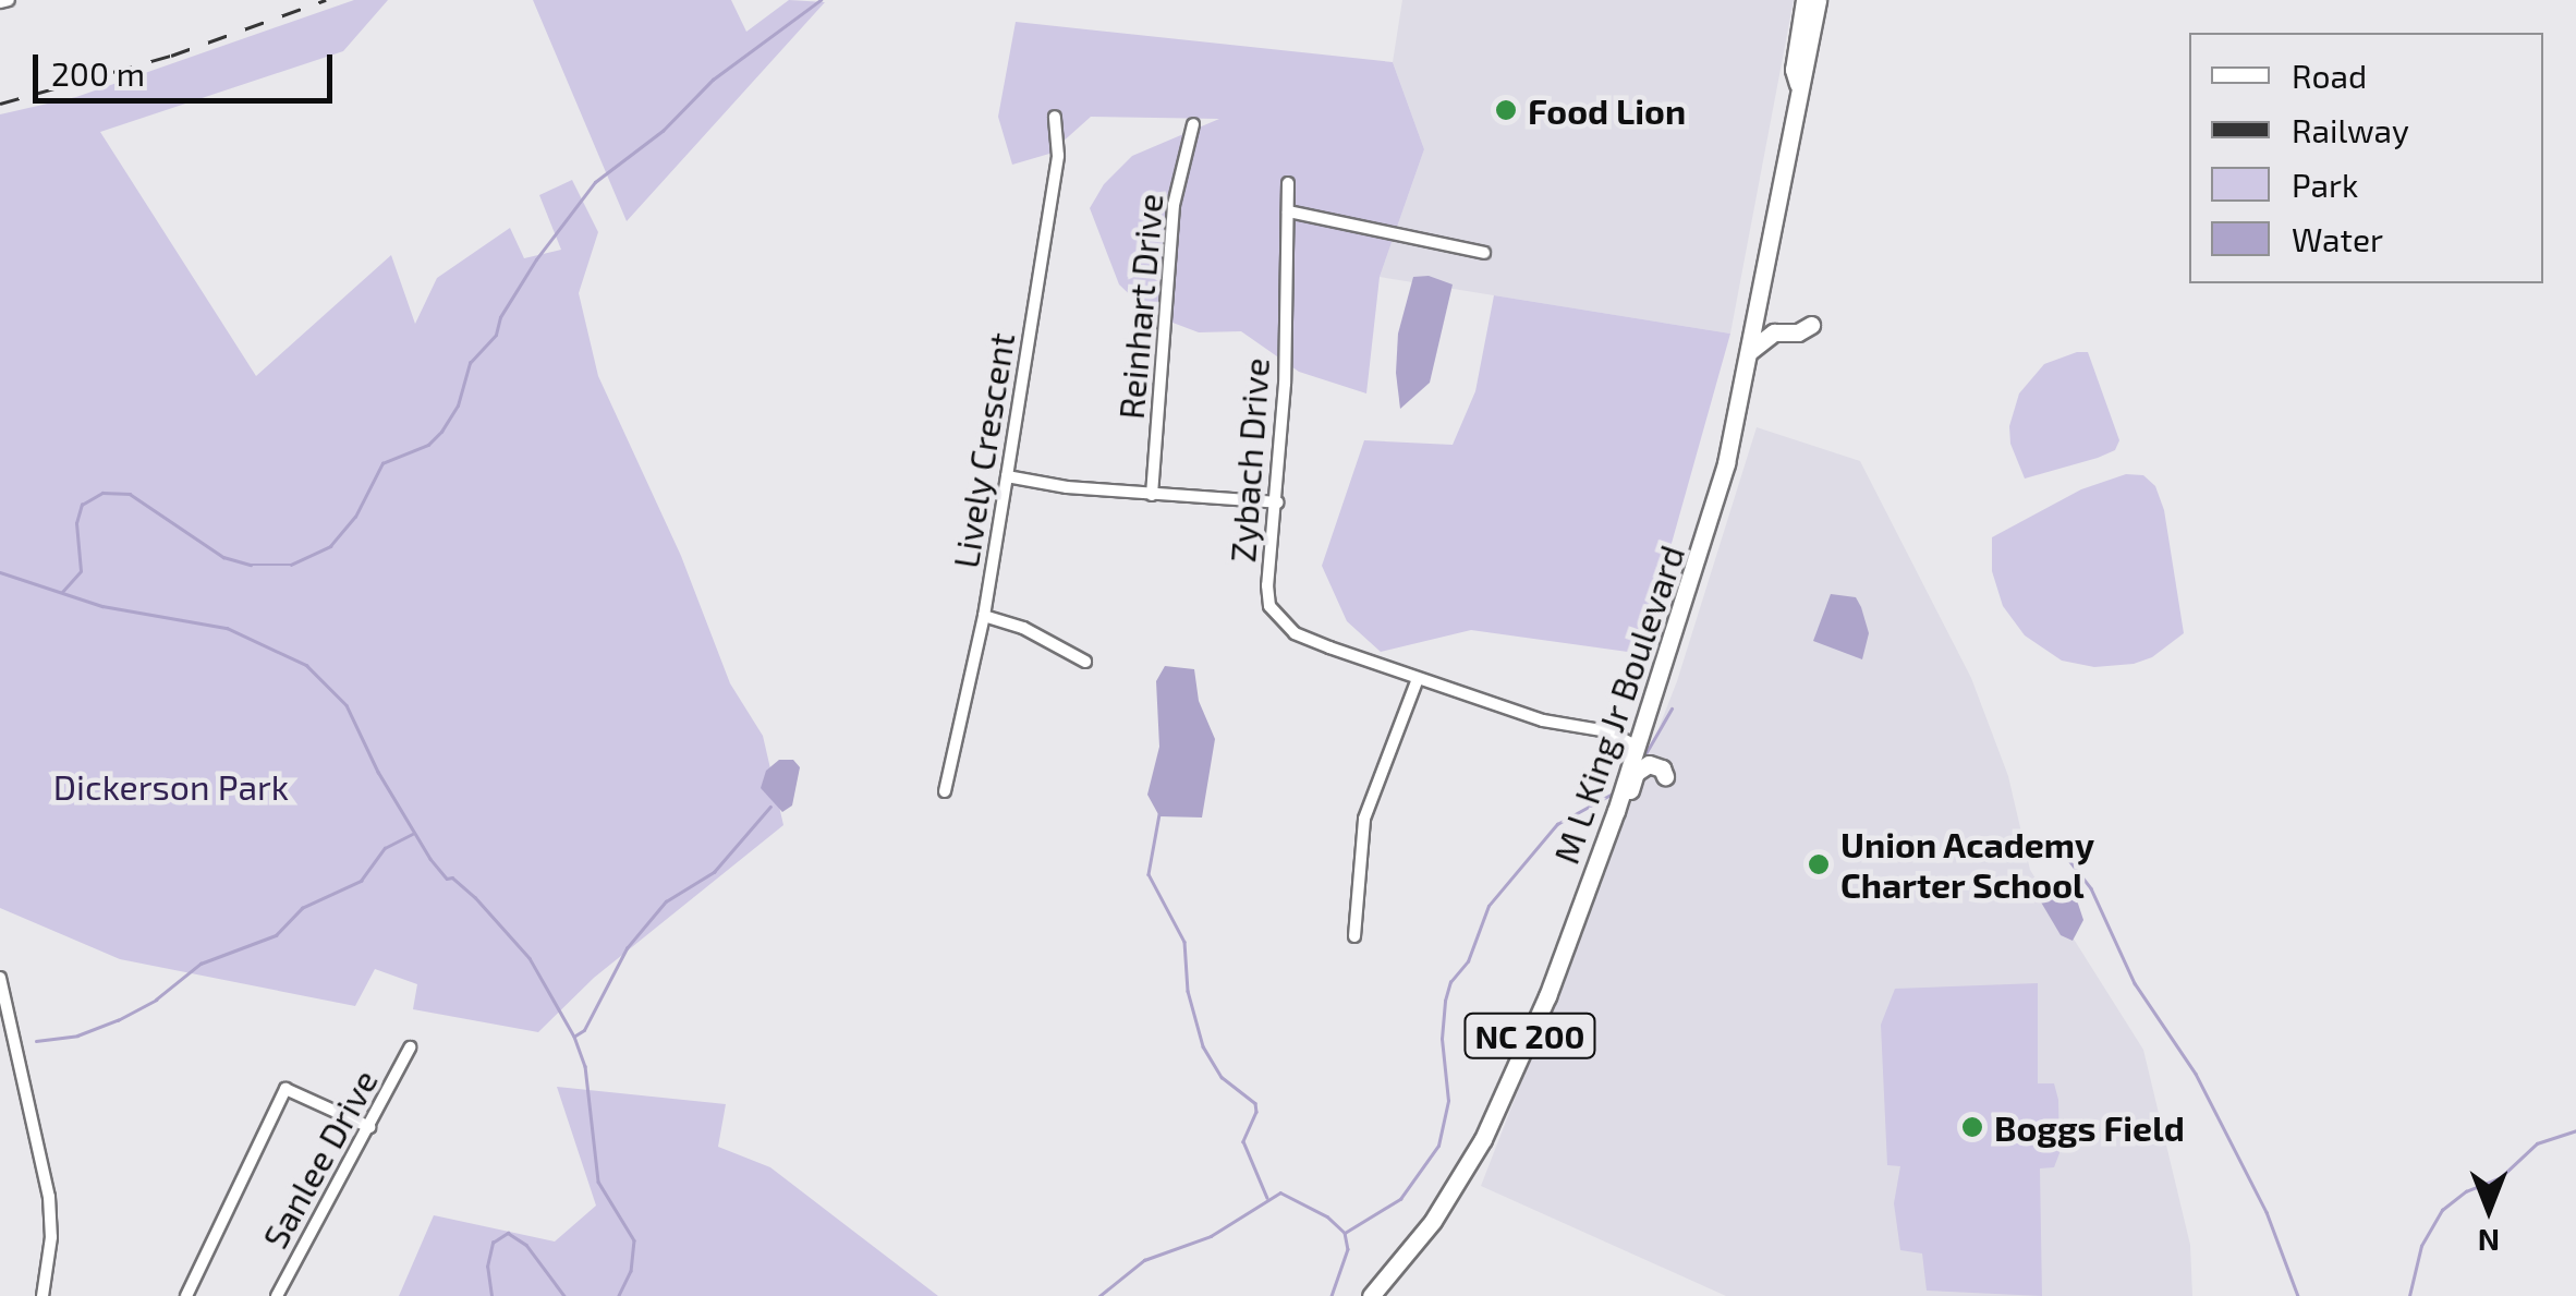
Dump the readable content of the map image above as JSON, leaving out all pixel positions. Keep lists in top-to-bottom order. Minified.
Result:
{"streets":{"main road":["M L King Jr Boulevard","NC 200"],"street":["Reinhart Drive","Lively Crescent","Zybach Drive","Sanlee Drive"]},"crossings":[["Zybach Drive","M L King Jr Boulevard"]],"parks":["Dickerson Park"],"places":["Food Lion","Union Academy Charter School","Boggs Field"],"legend":["Road","Railway","Park","Water"],"scale_bar":"200 m","north":"bottom"}
